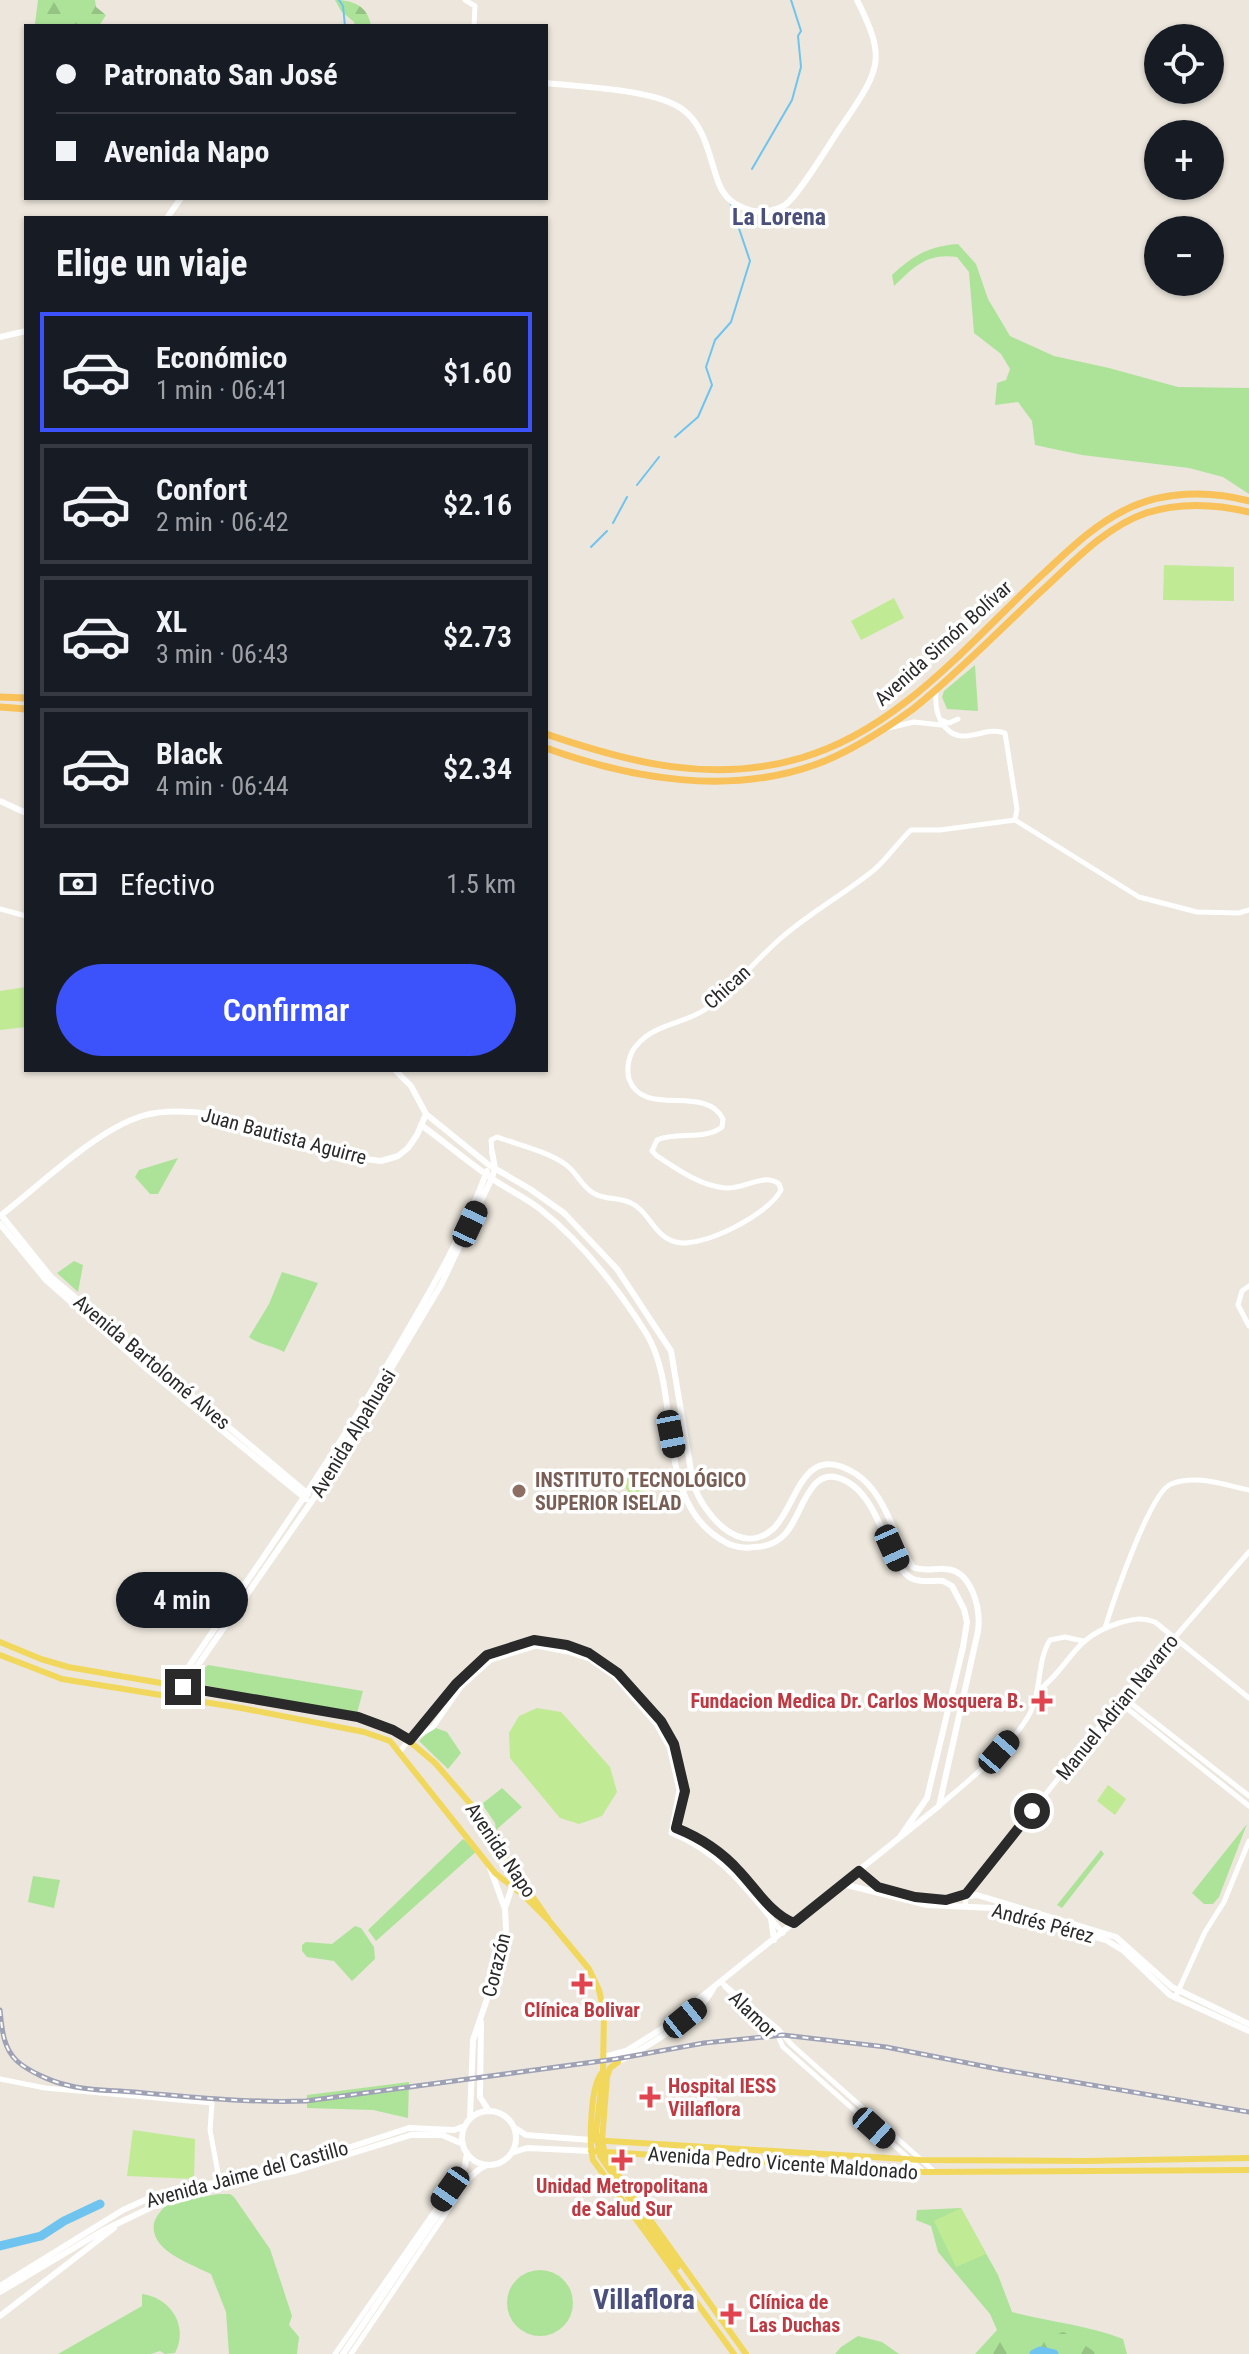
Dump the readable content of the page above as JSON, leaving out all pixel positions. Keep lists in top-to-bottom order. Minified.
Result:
{"streets":{"highway":["Avenida Simón Bolívar"],"main road":["Juan Bautista Aguirre","Avenida Bartolomé Alves","Avenida Alpahuasi","Avenida Napo","Andrés Pérez","Corazón","Avenida Pedro Vicente Maldonado","Avenida Jaime del Castillo"],"street":["Chican","Manuel Adrian Navarro","Alamor"]},"crossings":[["Chican","Avenida Alpahuasi"],["Juan Bautista Aguirre","Avenida Bartolomé Alves"],["Avenida Bartolomé Alves","Avenida Alpahuasi"],["Avenida Alpahuasi","Avenida Napo"],["Manuel Adrian Navarro","Andrés Pérez"],["Avenida Napo","Corazón"],["Avenida Napo","Avenida Pedro Vicente Maldonado"],["Corazón","Avenida Pedro Vicente Maldonado"],["Corazón","Avenida Jaime del Castillo"],["Alamor","Avenida Pedro Vicente Maldonado"],["Avenida Pedro Vicente Maldonado","Avenida Jaime del Castillo"]],"districts":["La Lorena","Villaflora"],"places":{"other":["INSTITUTO TECNOLÓGICO SUPERIOR ISELAD"],"health":["Fundacion Medica Dr. Carlos Mosquera B.","Clínica Bolivar","Hospital IESS Villaflora","Unidad Metropolitana de Salud Sur","Clínica de Las Duchas"]},"page":{"map_buttons":["+","−"],"banner":["Patronato San José","Avenida Napo"],"heading":"Elige un viaje","list":[{"name":"Económico","note":"1 min · 06:41","value":"$1.60"},{"name":"Confort","note":"2 min · 06:42","value":"$2.16"},{"name":"XL","note":"3 min · 06:43","value":"$2.73"},{"name":"Black","note":"4 min · 06:44","value":"$2.34"}],"pay":["Efectivo","1.5 km"],"buttons":"Confirmar","bubble":"4 min"}}
